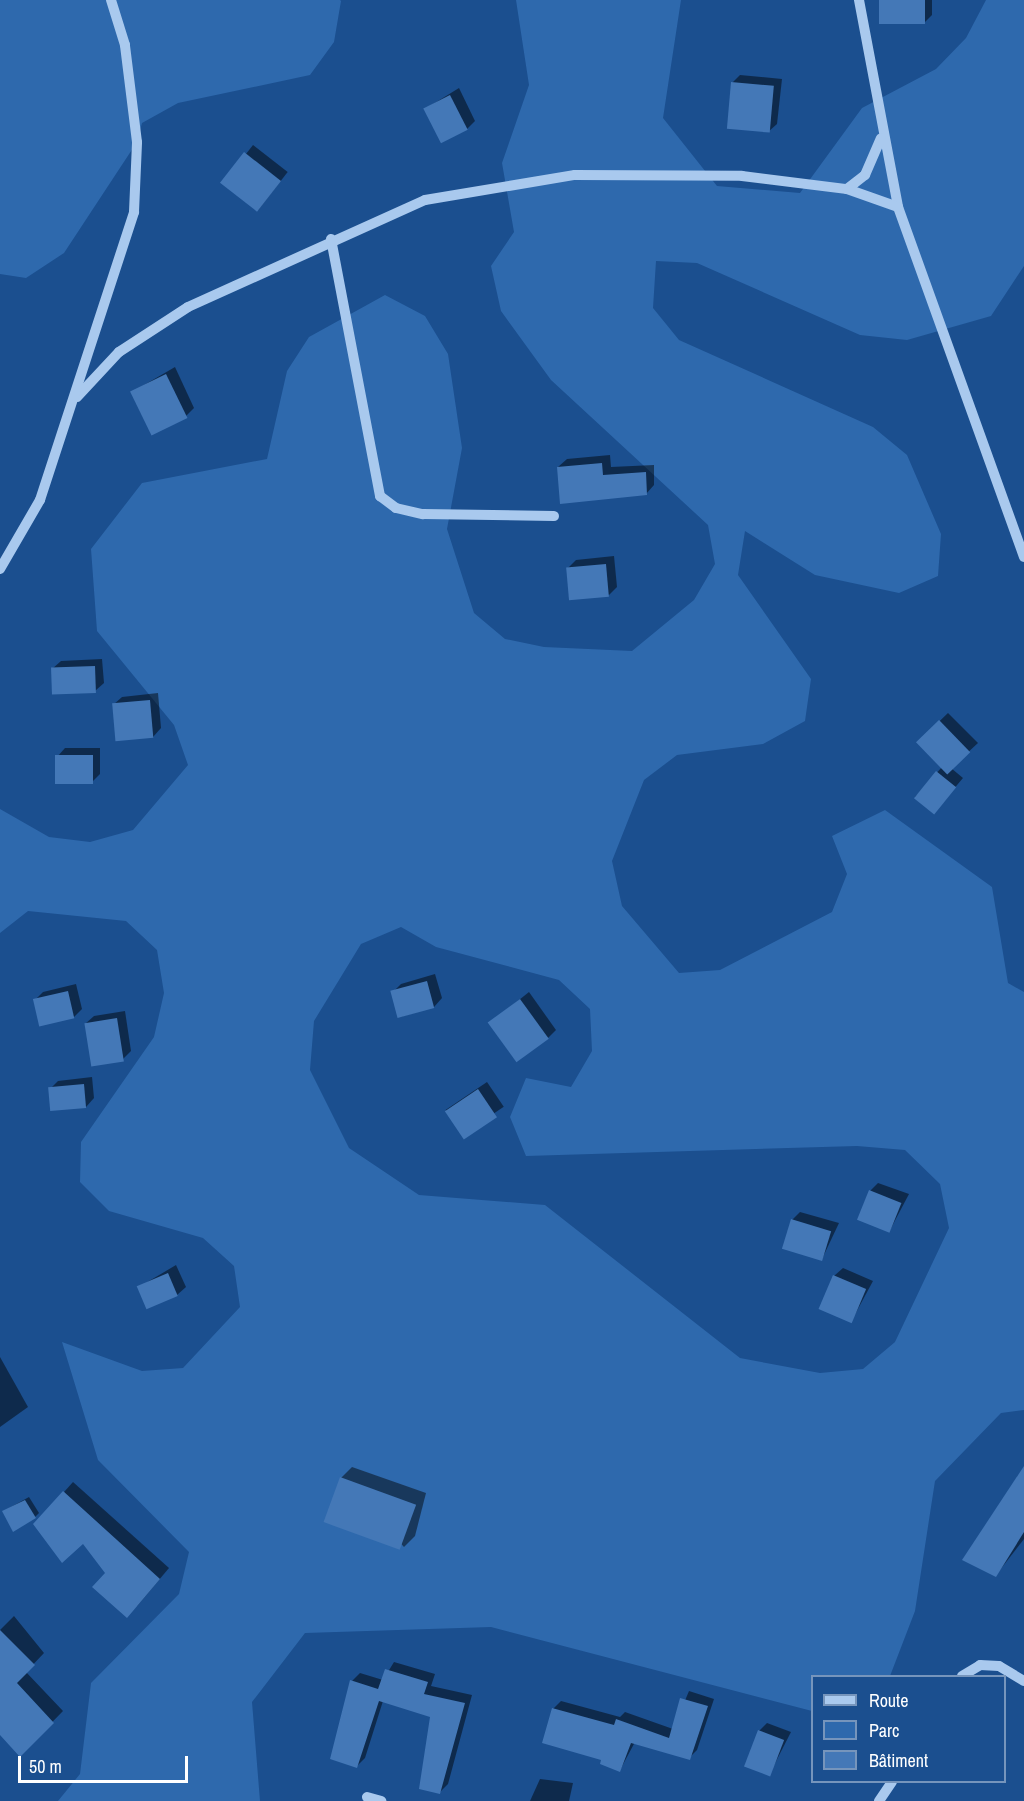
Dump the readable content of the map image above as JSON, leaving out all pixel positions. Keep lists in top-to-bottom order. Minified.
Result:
{"legend":["Route","Parc","Bâtiment"],"scale_bar":"50 m"}
